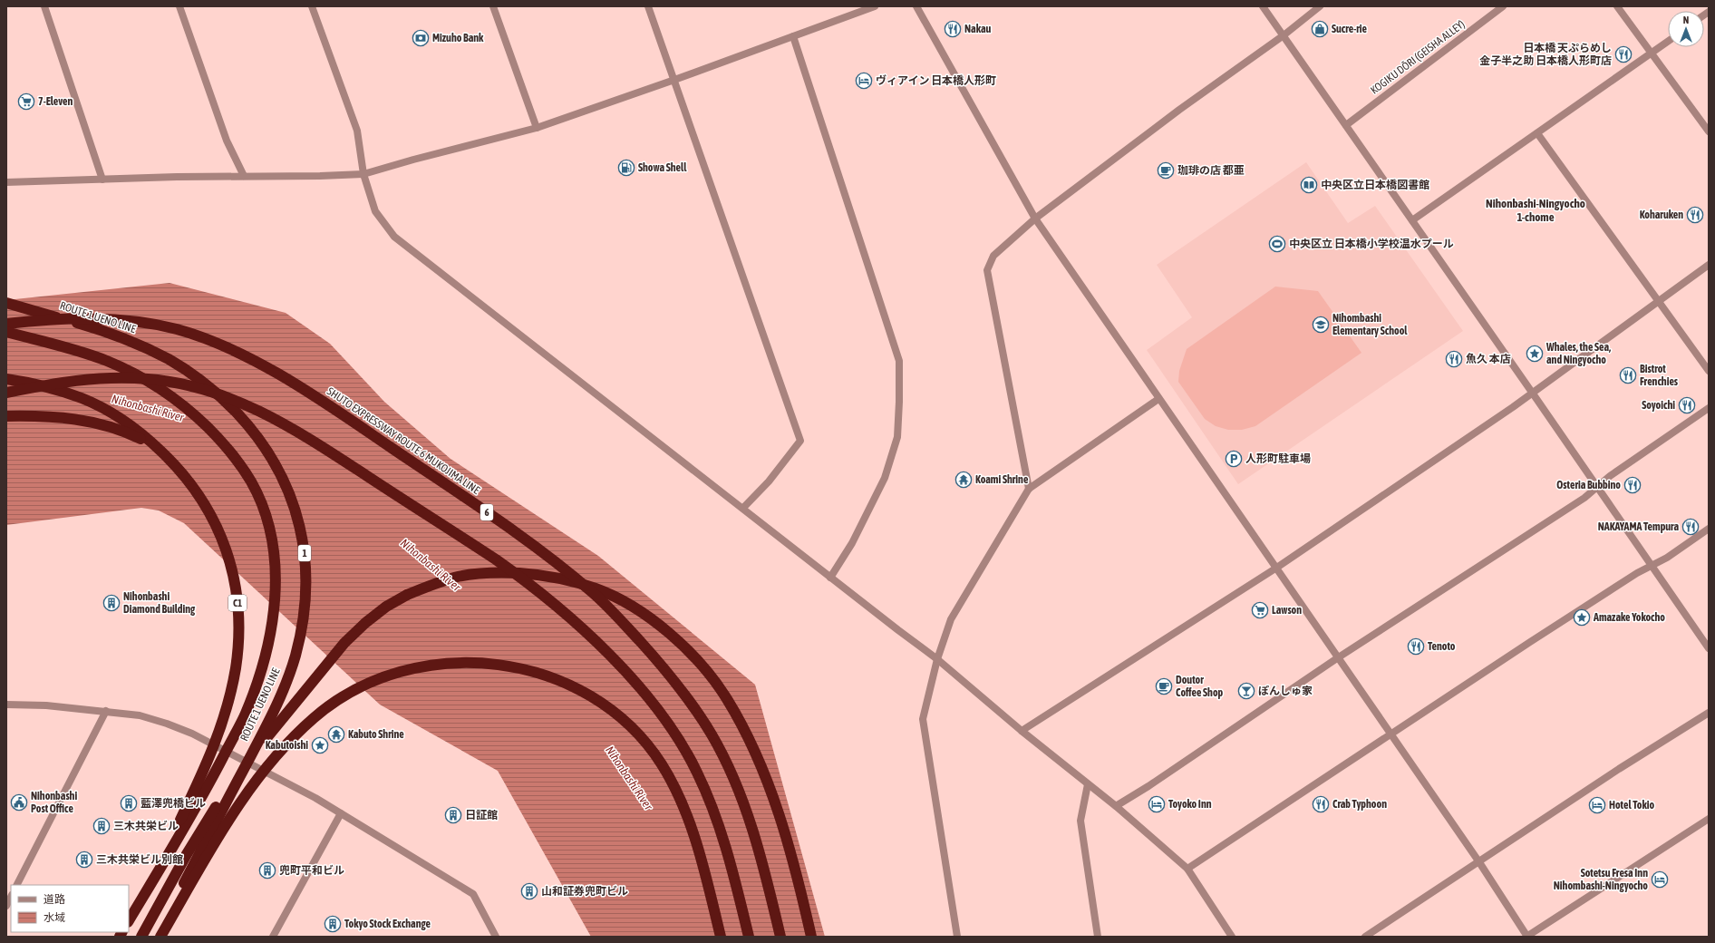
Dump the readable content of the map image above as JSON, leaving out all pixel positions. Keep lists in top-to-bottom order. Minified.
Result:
{"streets":{"highway":["ROUTE 1 UENO LINE","SHUTO EXPRESSWAY ROUTE 6 MUKOJIMA LINE","6","1","C1"],"street":["KOGIKU DŌRI (GEISHA ALLEY)"]},"districts":["Nihonbashi-Ningyocho 1-chome"],"water":["Nihonbashi River"],"places":{"restaurant":["Nakau","日本橋 天ぷらめし 金子半之助 日本橋人形町店","Koharuken","魚久 本店","Bistrot Frenchies","Soyoichi","Osteria Bubbino","NAKAYAMA Tempura","Tenoto","Crab Typhoon"],"shop":["Sucre-rie"],"bank":["Mizuho Bank"],"hotel":["ヴィアイン 日本橋人形町","Toyoko Inn","Hotel Tokio","Sotetsu Fresa Inn Nihombashi-Ningyocho"],"supermarket":["7-Eleven","Lawson"],"fuel station":["Showa Shell"],"cafe":["珈琲の店 都亜","Doutor Coffee Shop"],"library":["中央区立日本橋図書館"],"sports":["中央区立 日本橋小学校温水プール"],"school or university":["Nihombashi Elementary School"],"place":["Whales, the Sea, and Ningyocho","Amazake Yokocho","Kabutoishi"],"parking":["人形町駐車場"],"temple":["Koami Shrine","Kabuto Shrine"],"building":["Nihonbashi Diamond Building","藍澤兜橋ビル","日証館","三木共栄ビル","三木共栄ビル別館","兜町平和ビル","山和証券兜町ビル","Tokyo Stock Exchange"],"bar":["ぽんしゅ家"],"public building":["Nihonbashi Post Office"]},"legend":["道路","水域"],"north":"top"}
